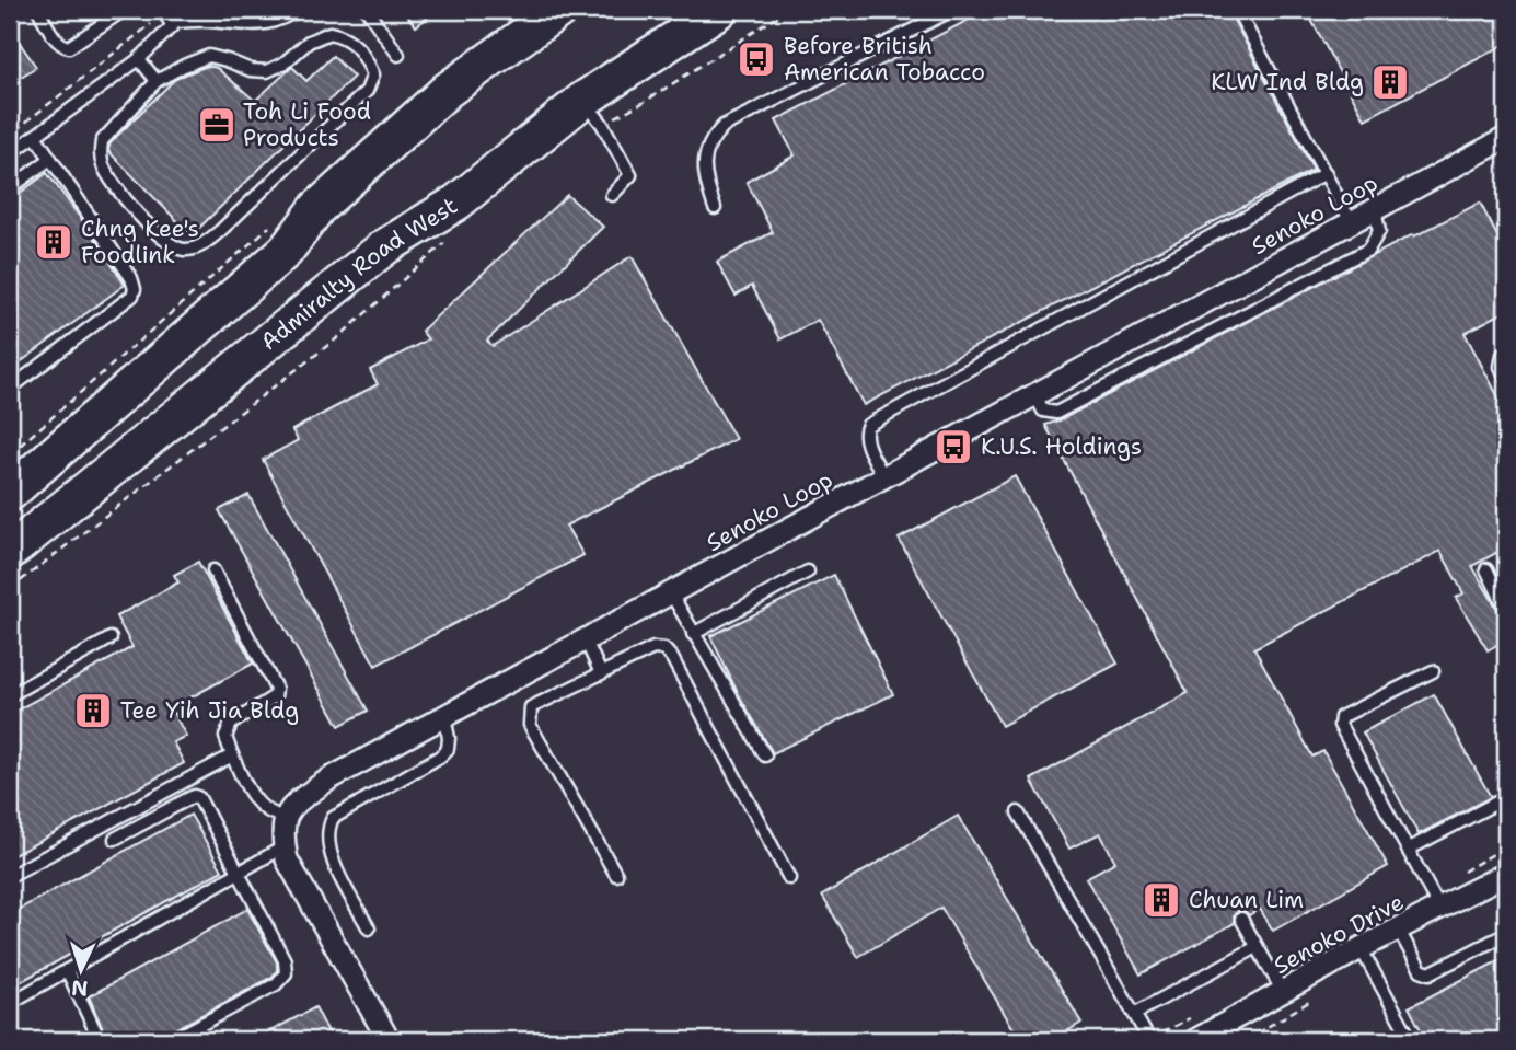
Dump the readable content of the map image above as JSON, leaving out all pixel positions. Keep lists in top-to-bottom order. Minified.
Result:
{"streets":{"main road":["Admiralty Road West"],"street":["Senoko Loop","Senoko Drive"]},"places":{"bus stop":["Before British American Tobacco","K.U.S. Holdings"],"building":["KLW Ind Bldg","Chng Kee's Foodlink","Tee Yih Jia Bldg","Chuan Lim"],"office":["Toh Li Food Products"]},"north":"bottom"}
